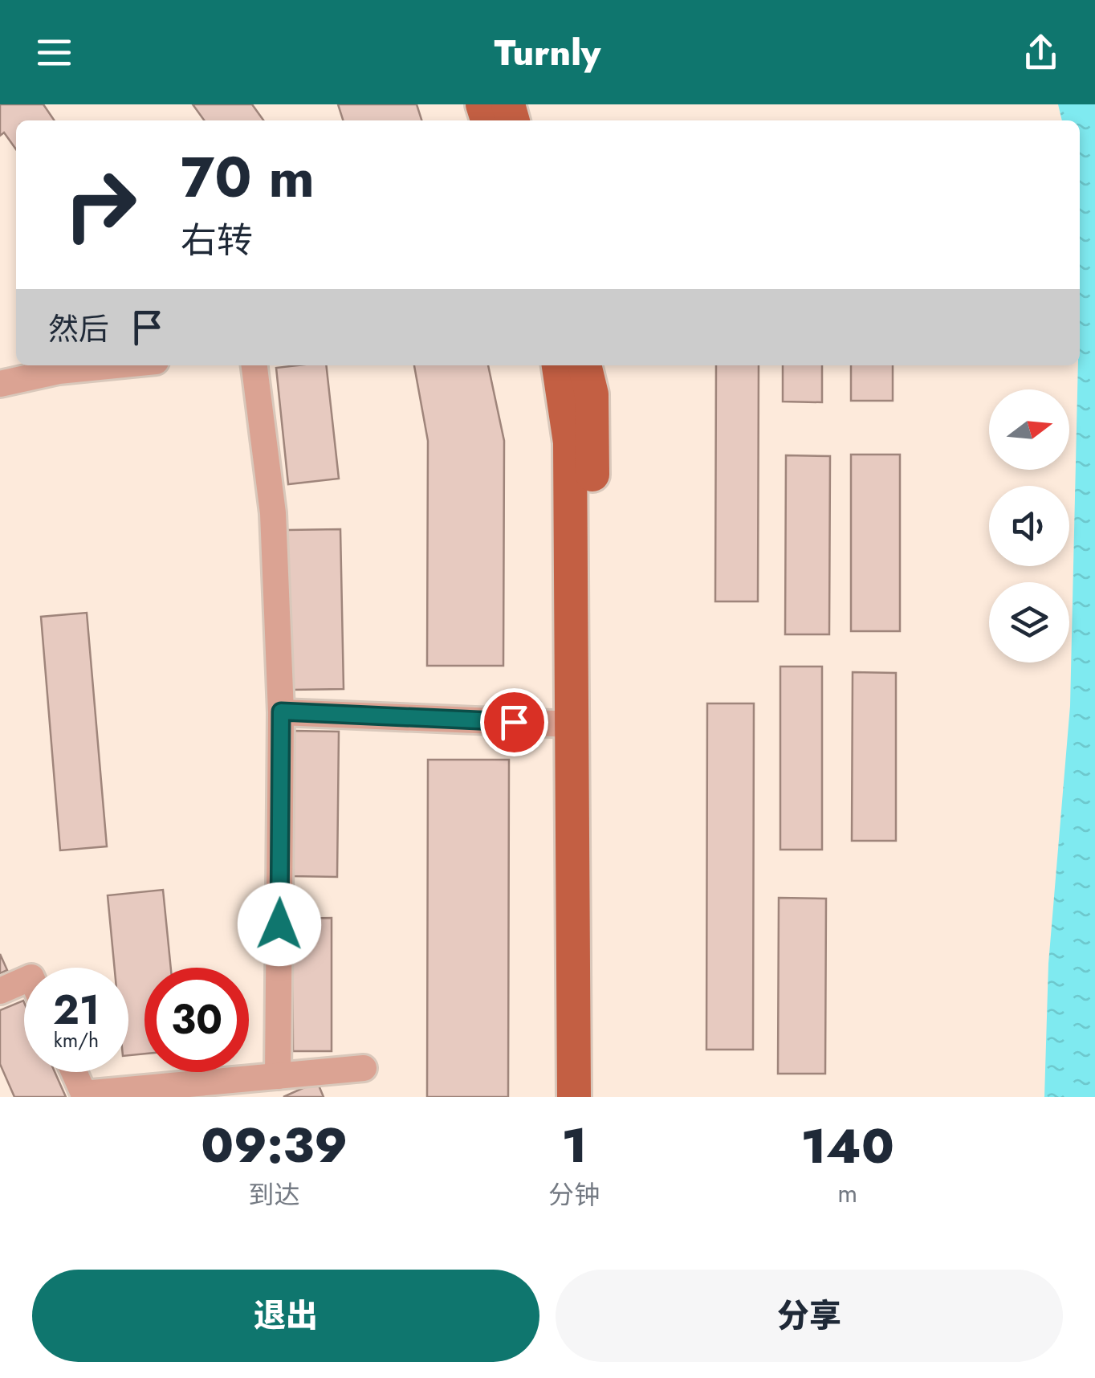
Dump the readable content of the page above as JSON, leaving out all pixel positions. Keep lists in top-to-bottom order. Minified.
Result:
{"north":"right","page":{"header":"Turnly","turn":["70 m","右转"],"then":"然后","speed":"21 km/h","limit":"30","eta":["09:39","到达","1","分钟","140","m"],"buttons":["退出","分享"]}}
